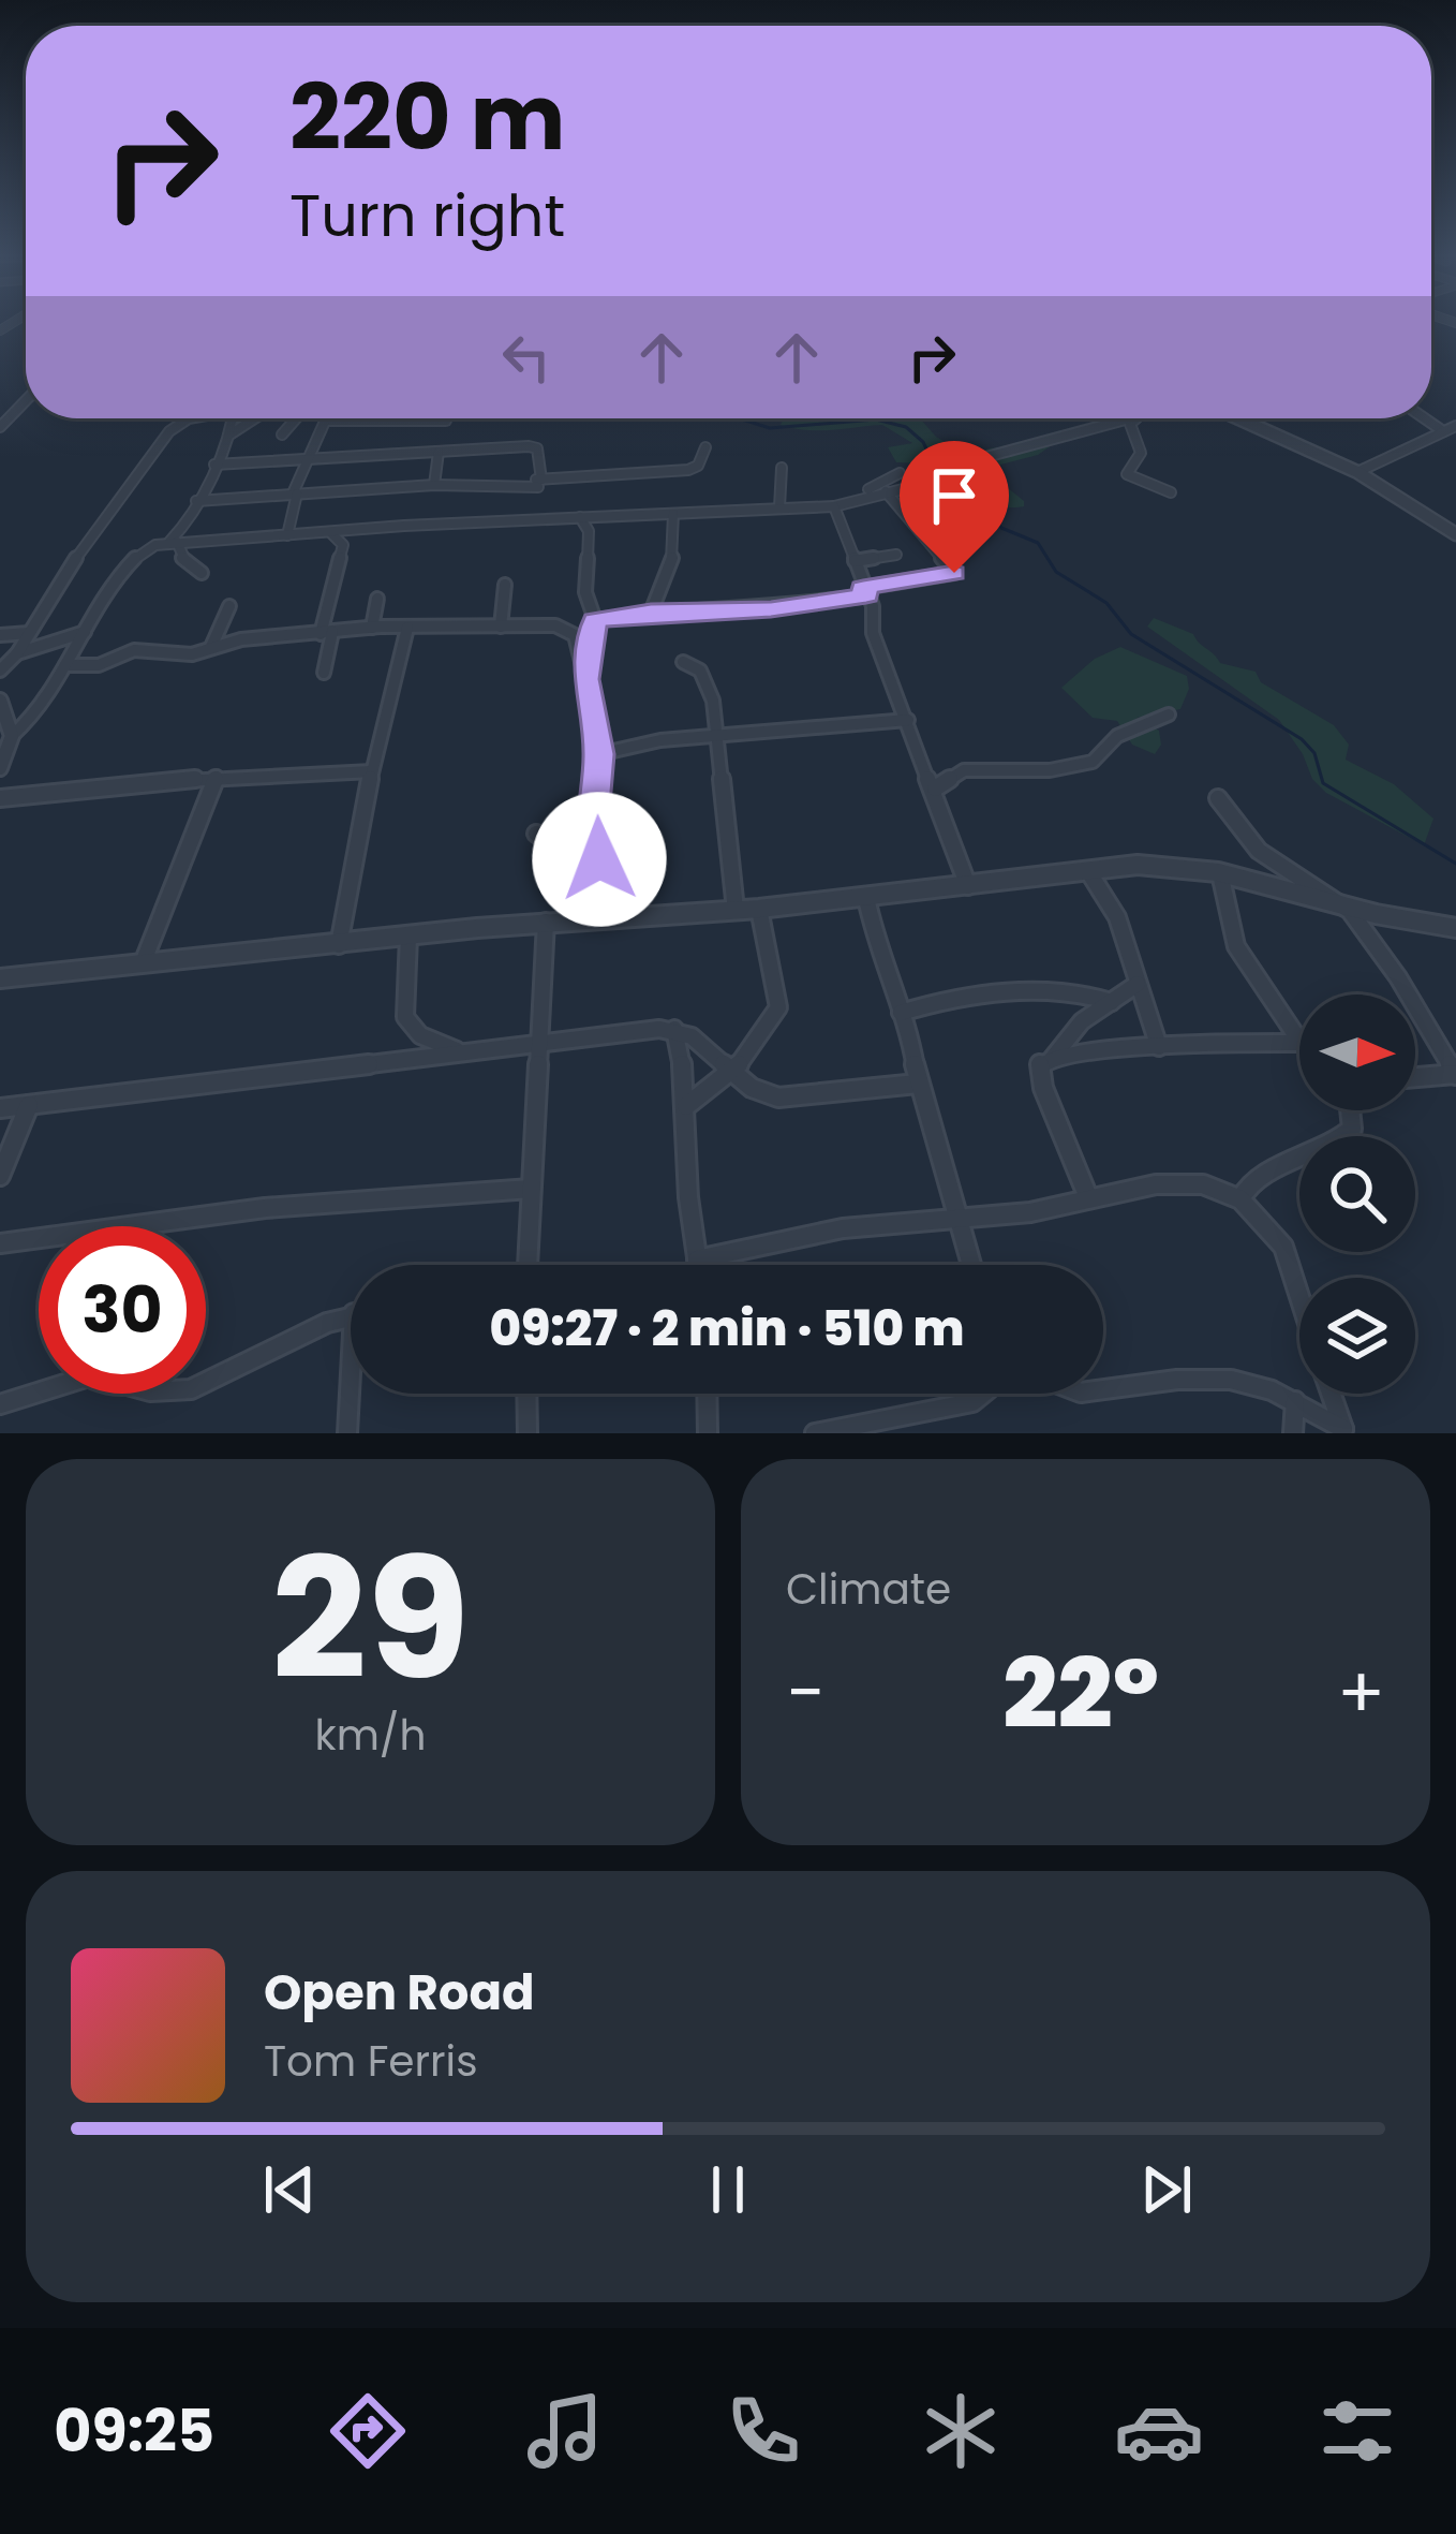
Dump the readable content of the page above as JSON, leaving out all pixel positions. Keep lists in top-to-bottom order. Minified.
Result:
{"north":"right","page":{"turn":["220 m","Turn right"],"limit":"30","trip":"09:27 · 2 min · 510 m","tile":[["29","km/h"],"Climate"],"heat":["−","22°","+"],"song":["Open Road","Tom Ferris"],"tabs":"09:25"}}
